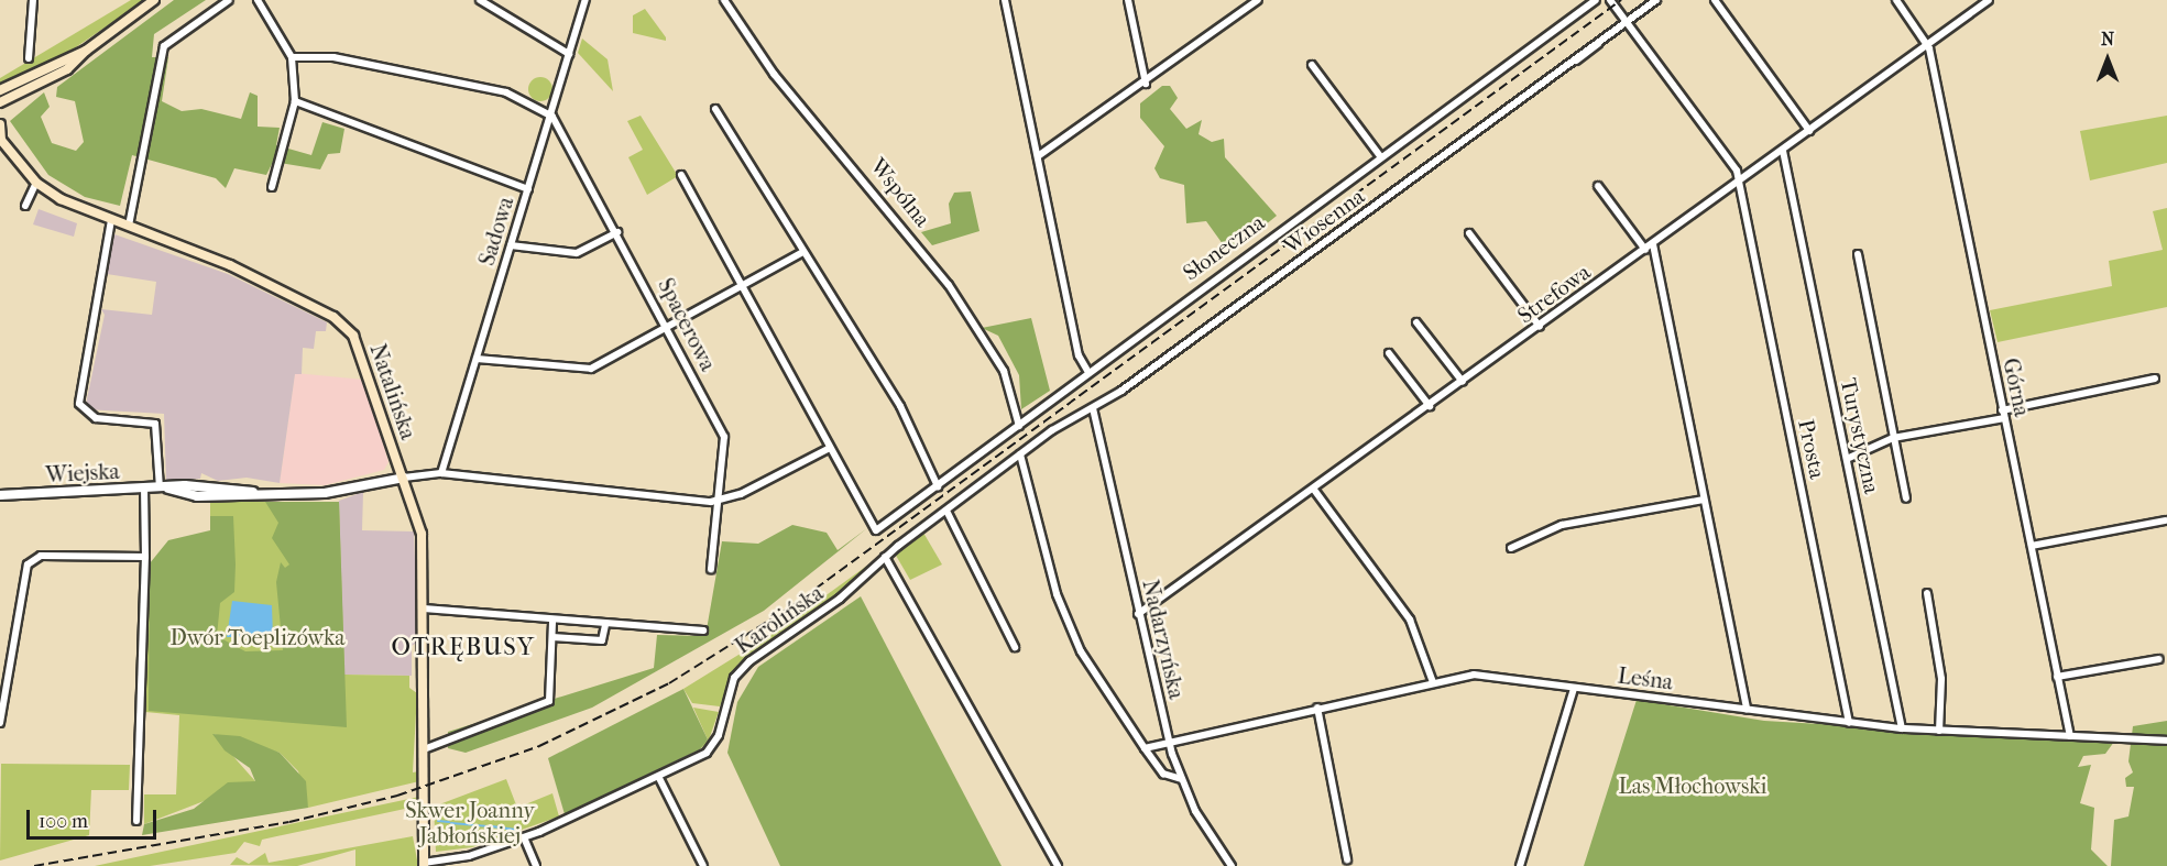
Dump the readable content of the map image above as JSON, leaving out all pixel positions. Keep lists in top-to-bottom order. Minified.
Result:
{"streets":{"main road":["Natalińska"],"street":["Wspólna","Wiosenna","Sadowa","Słoneczna","Strefowa","Spacerowa","Górna","Turystyczna","Prosta","Wiejska","Karolińska","Nadarzyńska","Leśna"]},"crossings":[["Wspólna","Słoneczna"],["Wiosenna","Prosta"],["Wiosenna","Karolińska"],["Wiosenna","Nadarzyńska"],["Sadowa","Spacerowa"],["Strefowa","Górna"],["Strefowa","Turystyczna"],["Strefowa","Prosta"],["Strefowa","Nadarzyńska"],["Górna","Leśna"],["Natalińska","Wiejska"],["Natalińska","Karolińska"],["Turystyczna","Leśna"],["Prosta","Leśna"],["Karolińska","Nadarzyńska"],["Nadarzyńska","Leśna"]],"districts":["OTRĘBUSY"],"parks":["Dwór Toeplizówka","Las Młochowski","Skwer Joanny Jabłońskiej"],"scale_bar":"100 m","north":"top"}
